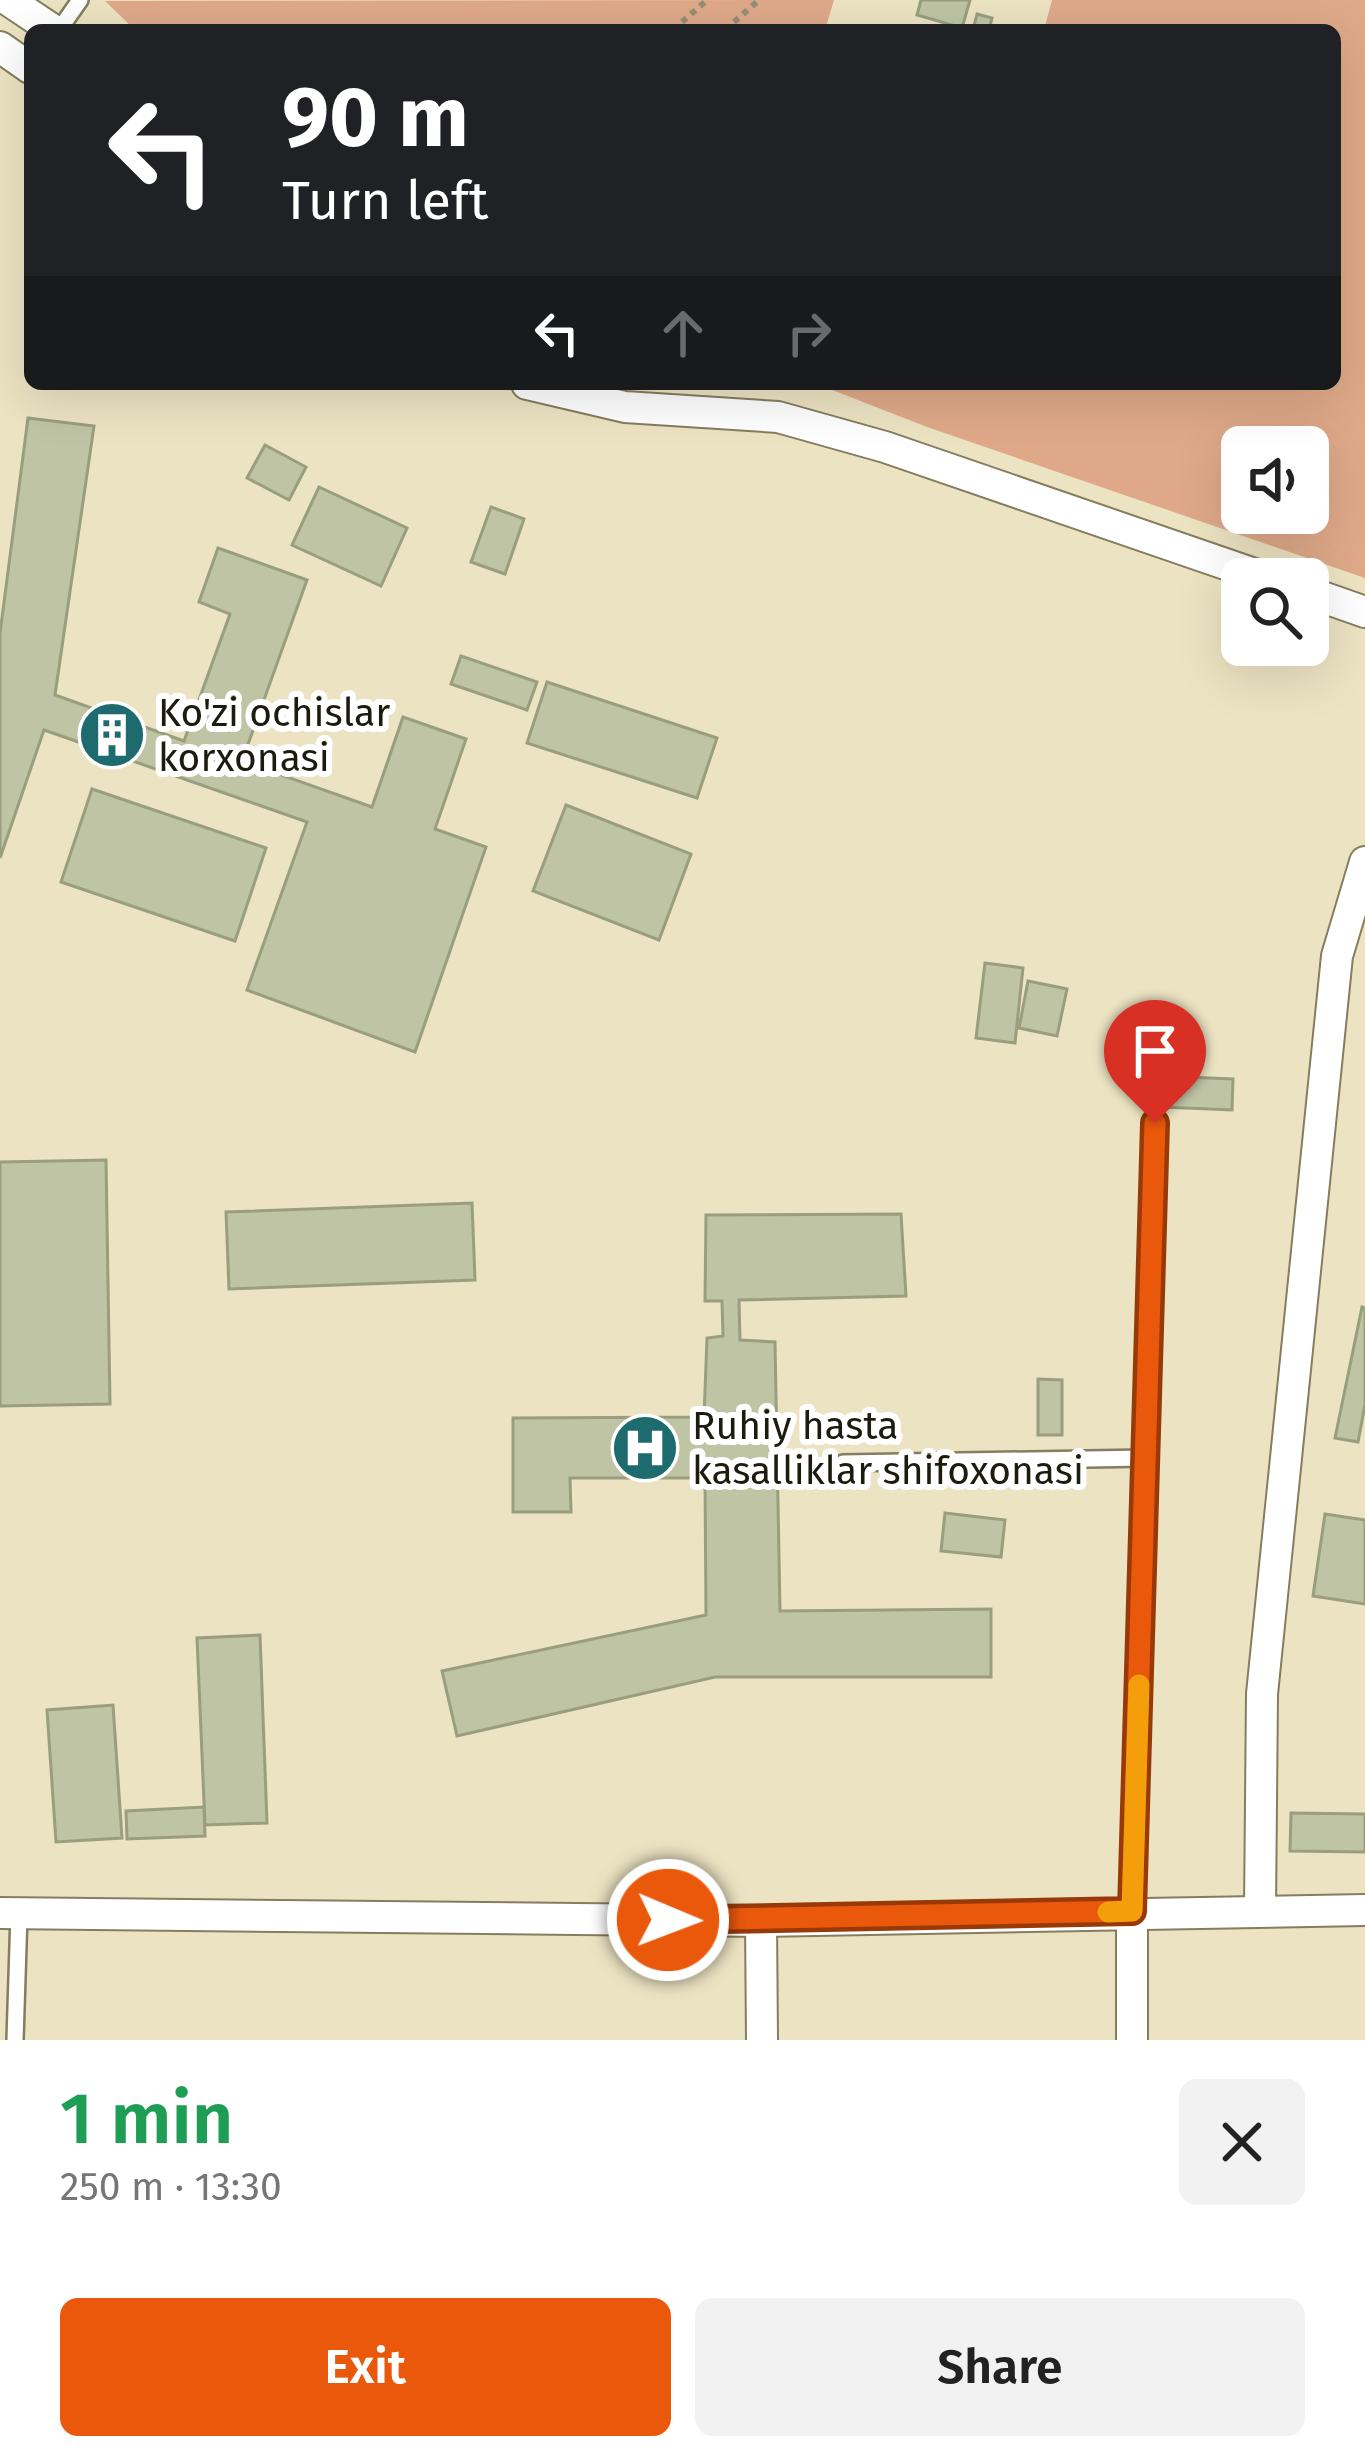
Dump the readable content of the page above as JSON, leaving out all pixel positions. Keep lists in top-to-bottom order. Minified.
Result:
{"places":{"building":["Ko'zi ochislar korxonasi"],"hospital":["Ruhiy hasta kasalliklar shifoxonasi"]},"page":{"turn":["90 m","Turn left"],"heading":["1 min","250 m · 13:30"],"buttons":["Exit","Share"]}}
